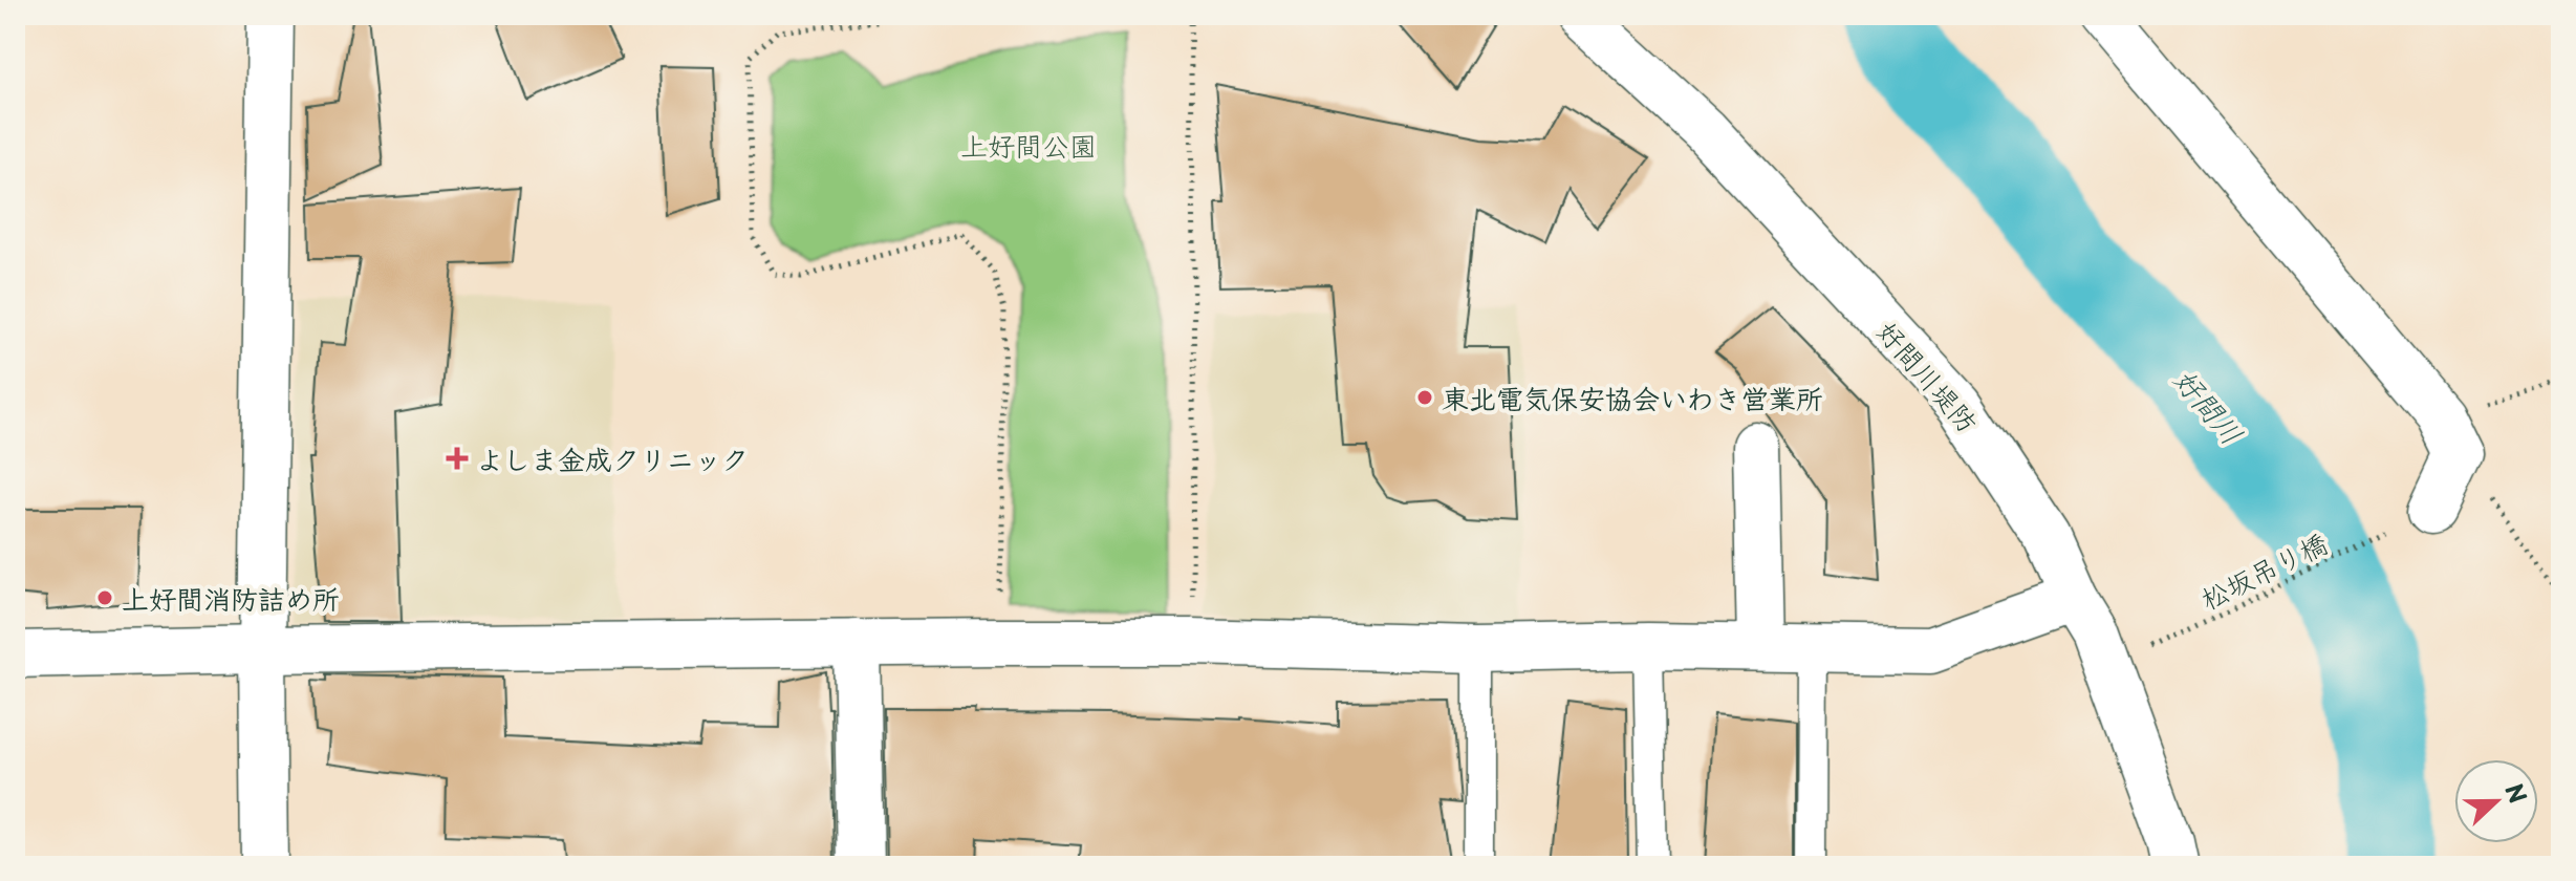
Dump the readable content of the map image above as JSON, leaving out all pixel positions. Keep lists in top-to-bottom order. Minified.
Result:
{"streets":{"street":["好間川堤防"],"path":["松坂吊り橋"]},"water":["好間川"],"parks":["上好間公園"],"places":{"other":["東北電気保安協会いわき営業所","上好間消防詰め所"],"health":["よしま金成クリニック"]},"north":"right"}
